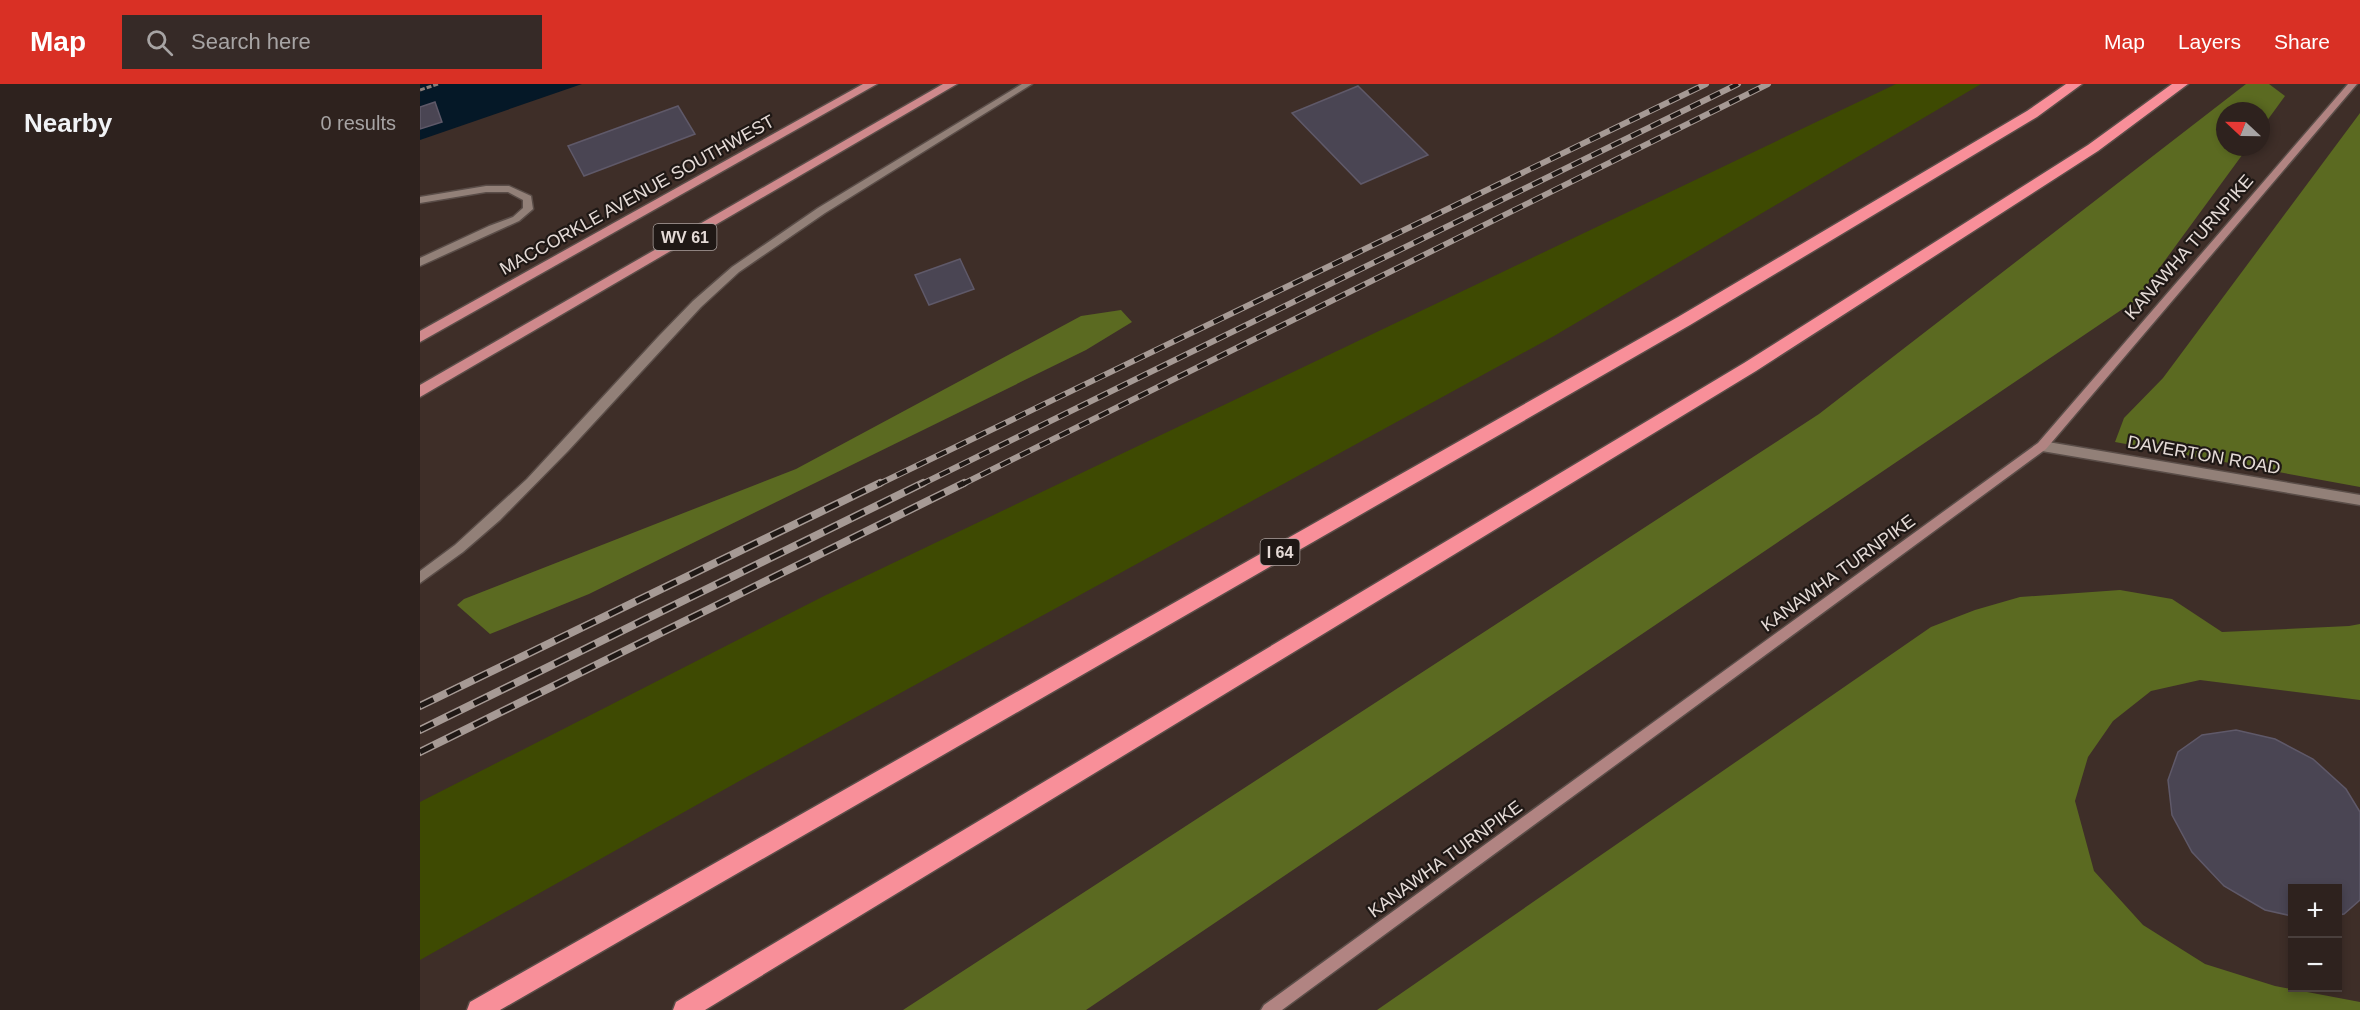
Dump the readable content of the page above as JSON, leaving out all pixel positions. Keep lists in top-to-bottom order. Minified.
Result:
{"streets":{"highway":["I 64"],"main road":["MACCORKLE AVENUE SOUTHWEST","WV 61","KANAWHA TURNPIKE"],"street":["DAVERTON ROAD"]},"crossings":[["KANAWHA TURNPIKE","DAVERTON ROAD"]],"north":"left","page":{"header":"Map","search":"Search here","nav":["Map","Layers","Share"],"heading":["Nearby","0 results"],"map_buttons":["+","−"]}}
